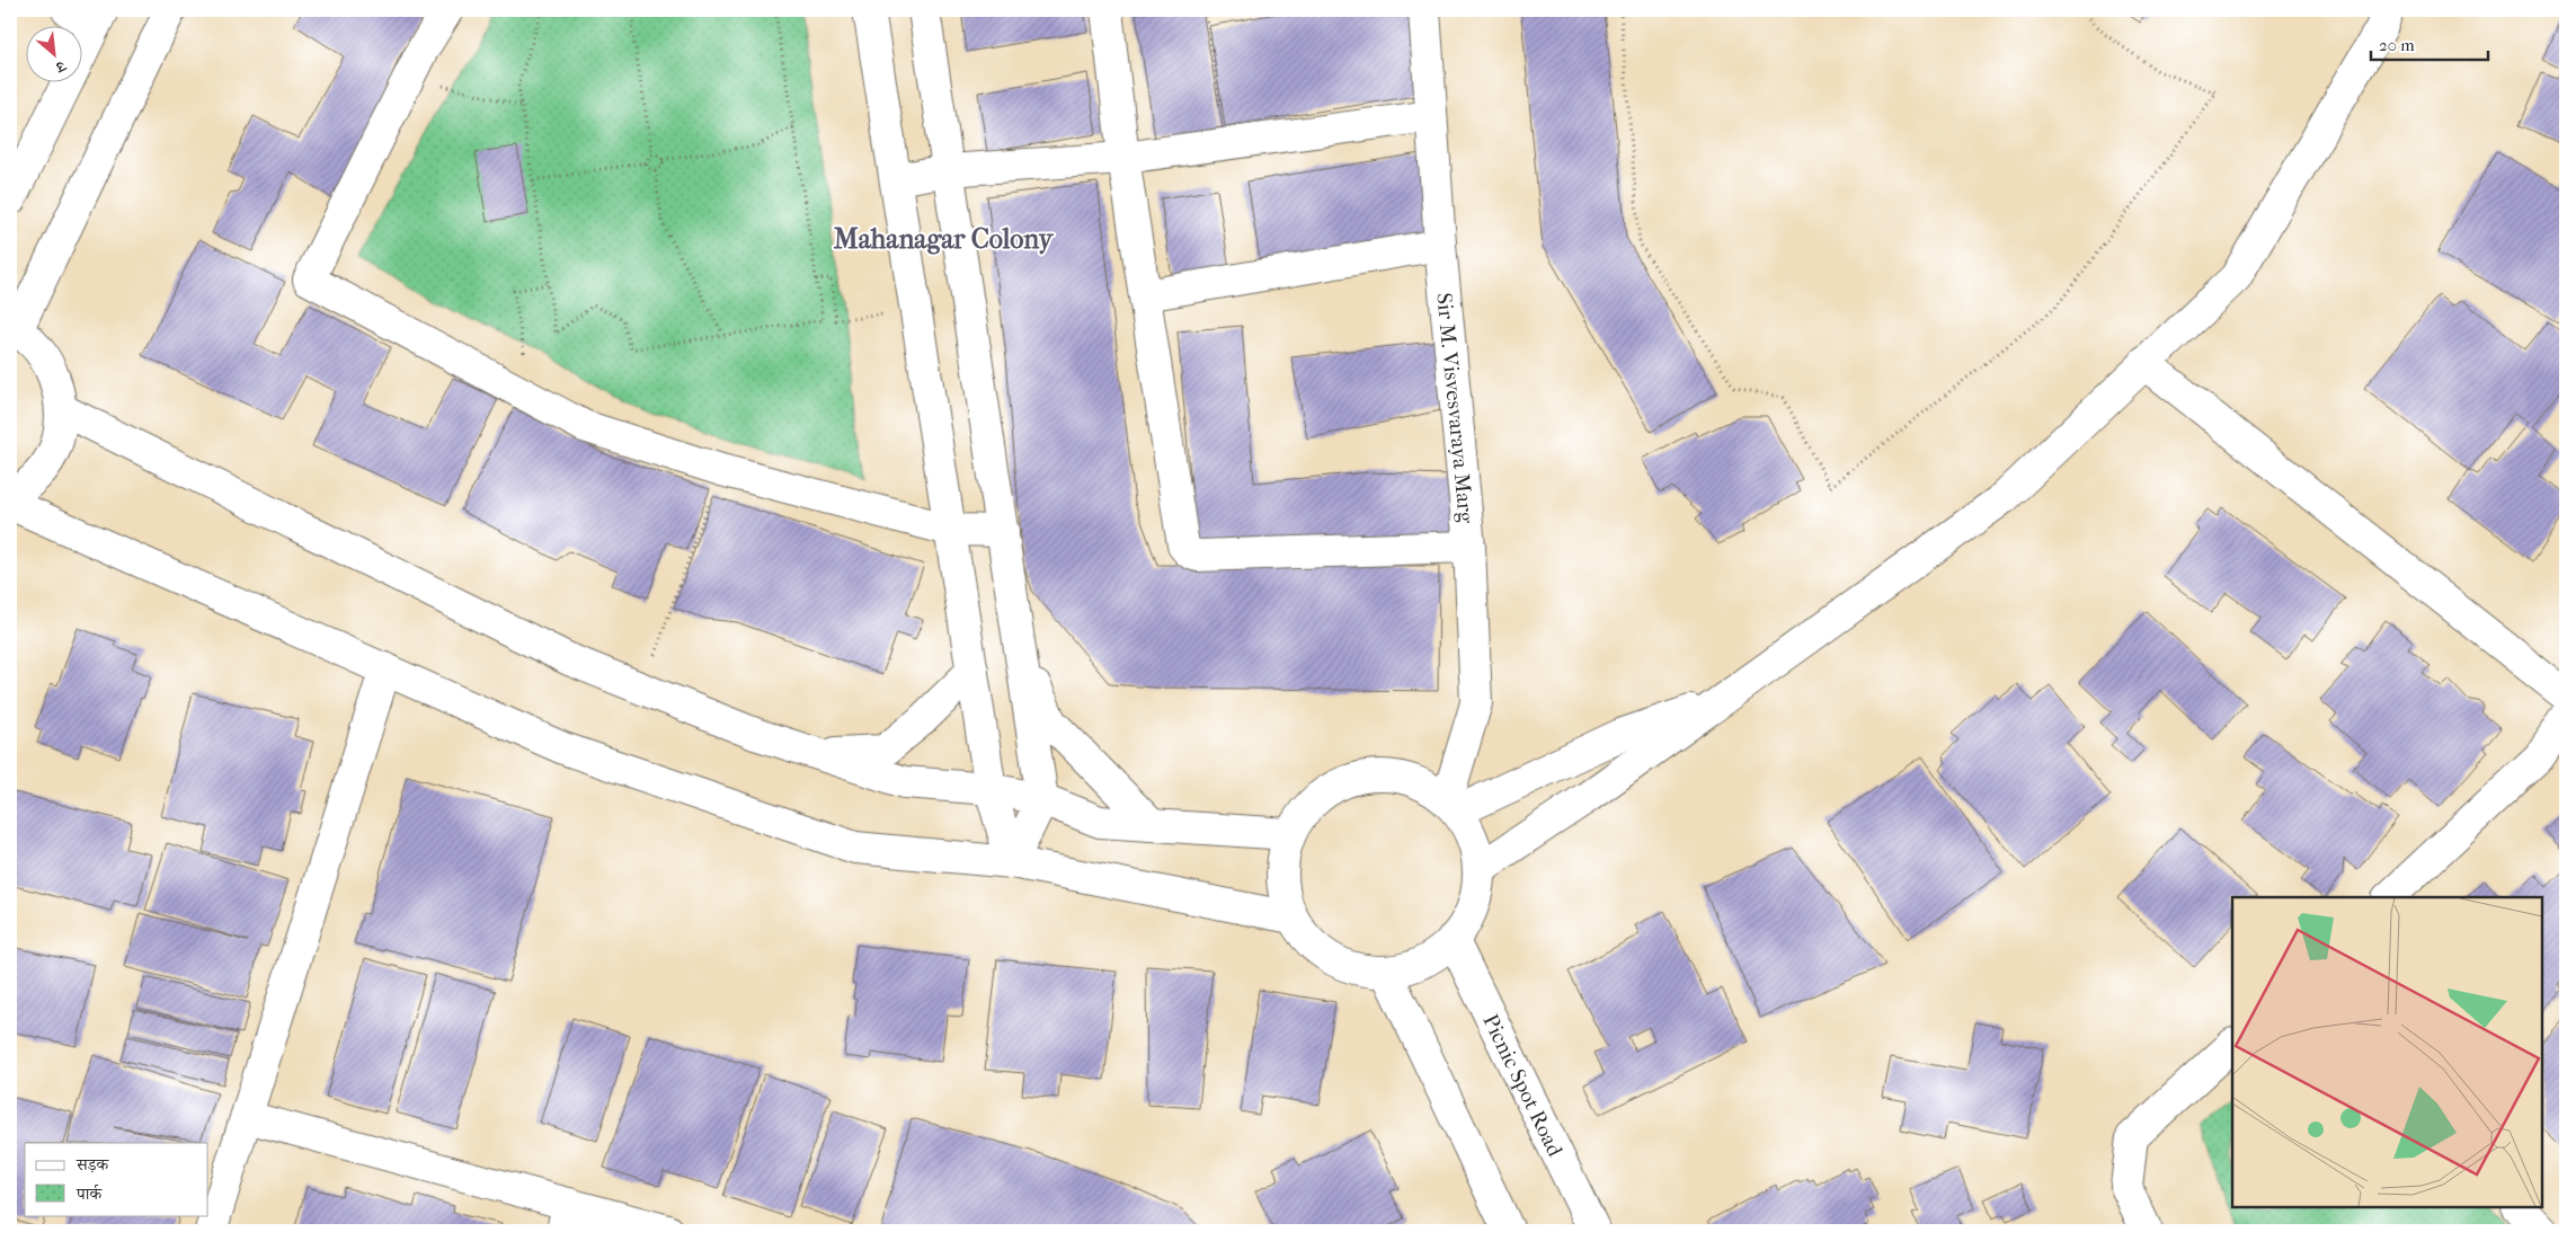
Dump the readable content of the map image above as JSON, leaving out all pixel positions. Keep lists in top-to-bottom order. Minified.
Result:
{"streets":{"street":["Sir M. Visvesvaraya Marg","Picnic Spot Road"]},"crossings":[["Sir M. Visvesvaraya Marg","Picnic Spot Road"]],"districts":["Mahanagar Colony"],"legend":["सड़क","पार्क"],"scale_bar":"20 m","north":"bottom right"}
